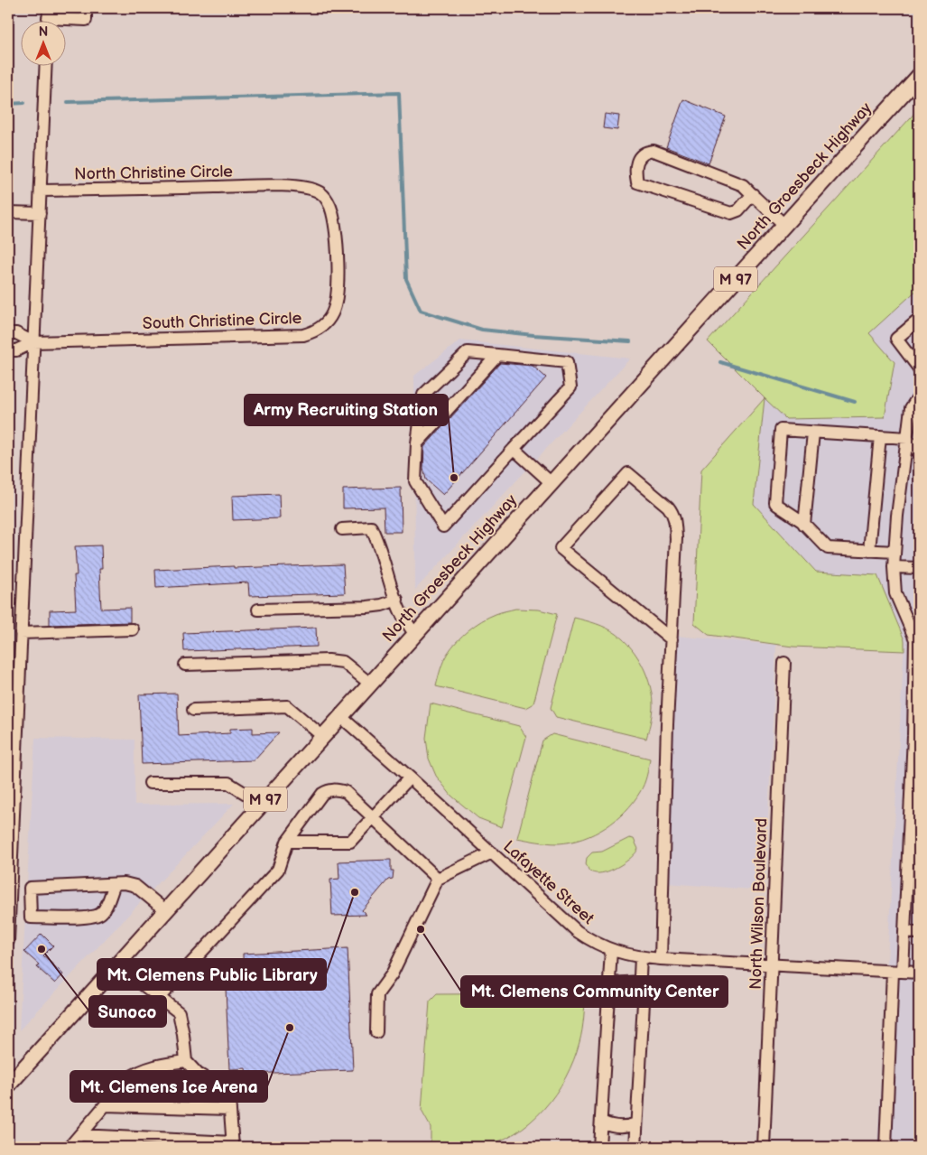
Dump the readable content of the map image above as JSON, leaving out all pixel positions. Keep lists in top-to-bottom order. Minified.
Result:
{"streets":{"main road":["North Groesbeck Highway","M 97"],"street":["North Christine Circle","South Christine Circle","Lafayette Street","North Wilson Boulevard"]},"crossings":[["North Christine Circle","South Christine Circle"],["North Groesbeck Highway","Lafayette Street"],["Lafayette Street","North Wilson Boulevard"]],"places":["Army Recruiting Station","Mt. Clemens Public Library","Mt. Clemens Community Center","Sunoco","Mt. Clemens Ice Arena"],"north":"top"}
